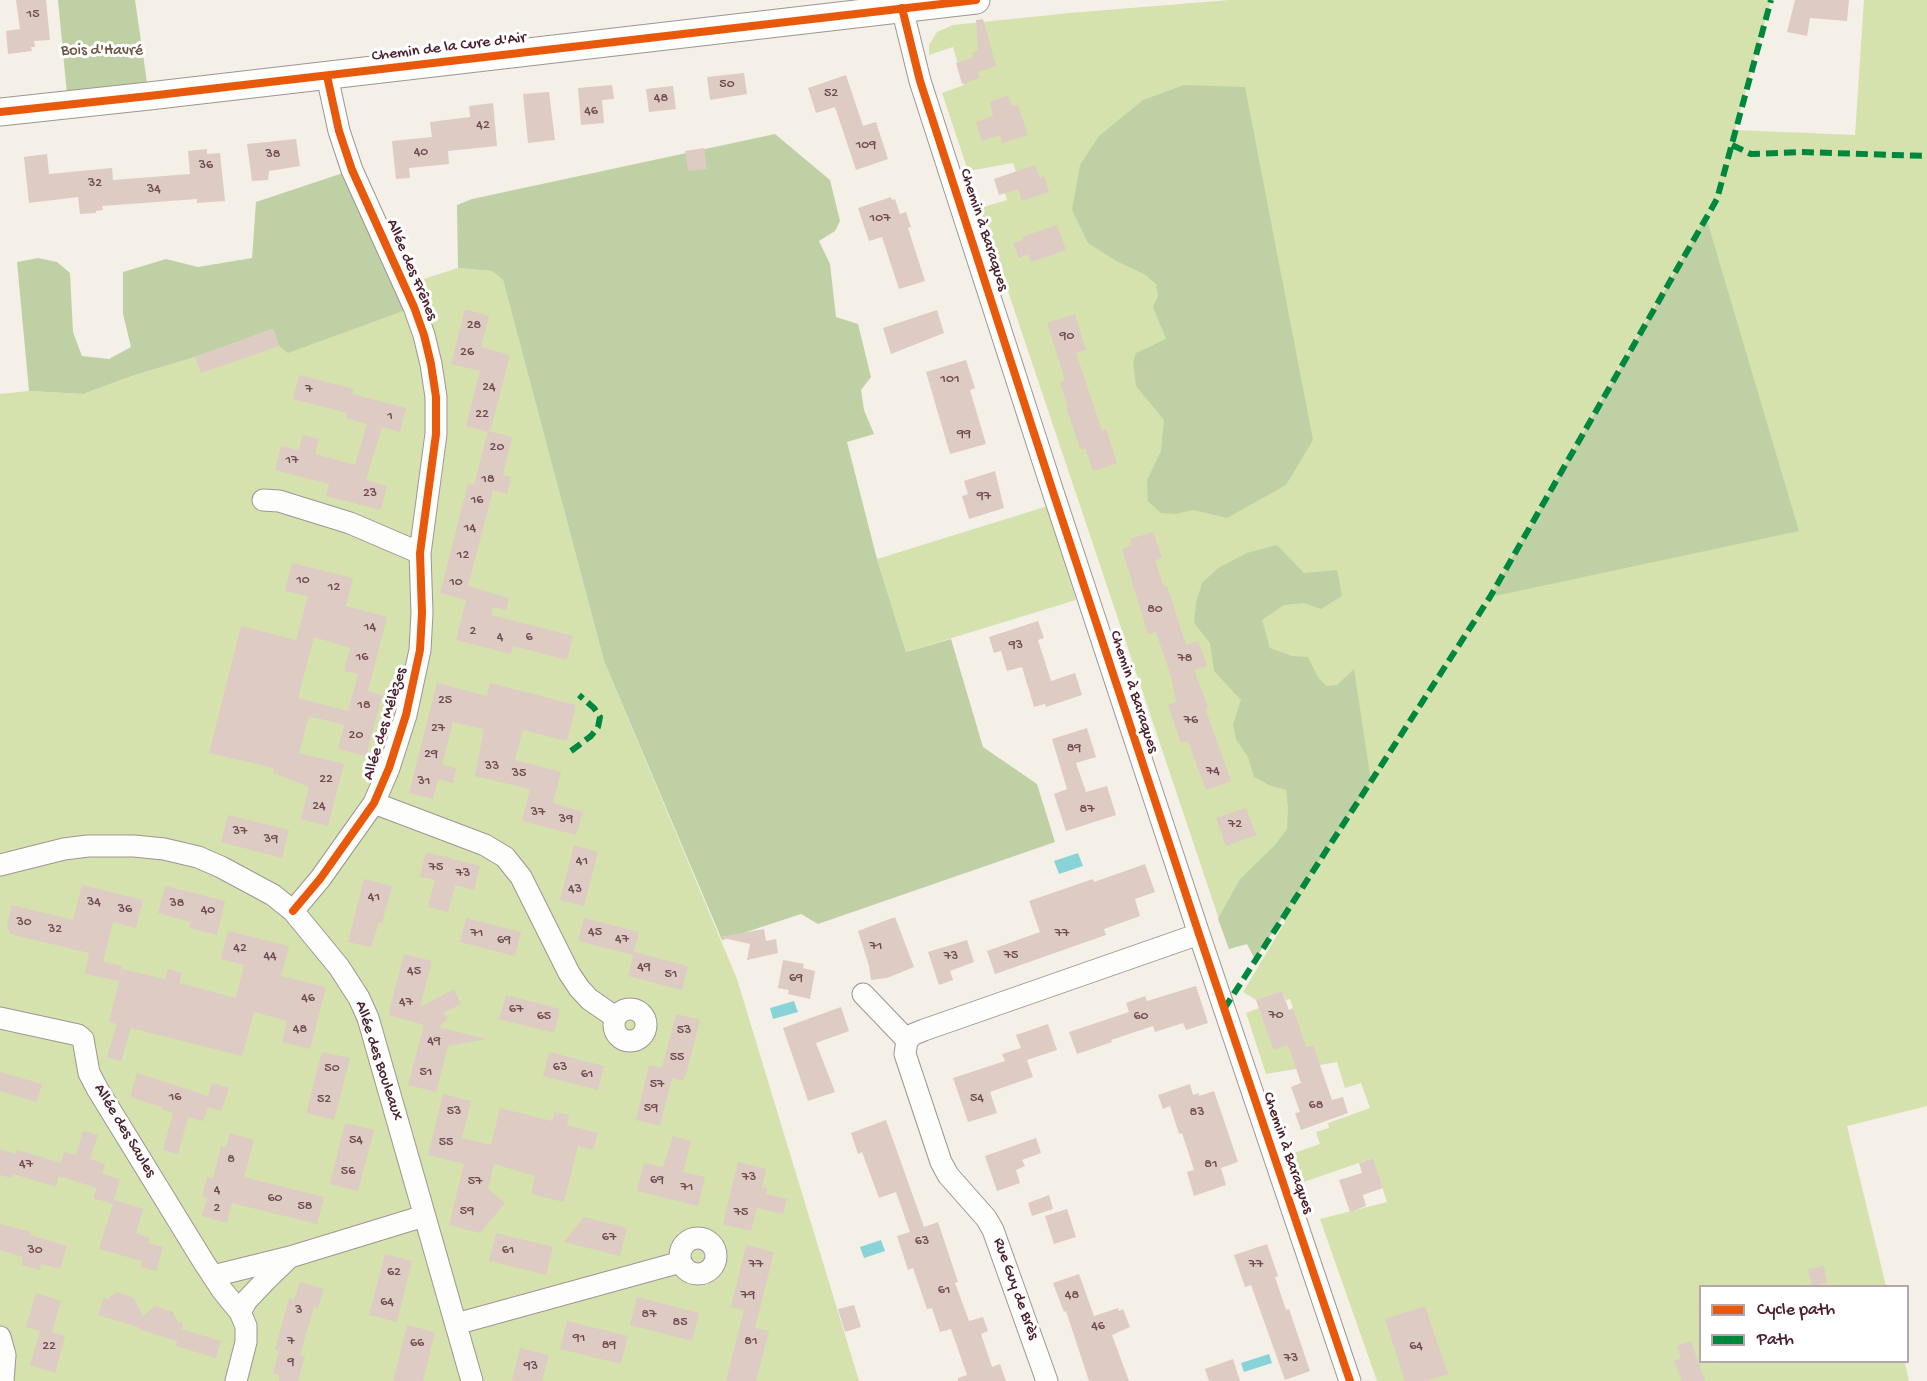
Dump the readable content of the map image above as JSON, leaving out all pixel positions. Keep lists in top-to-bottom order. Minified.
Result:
{"streets":{"street":["Chemin de la Cure d'Air","Chemin à Baraques","Allée des Frênes","Allée des Mélèzes","Allée des Bouleaux","Allée des Saules","Rue Guy de Brès"]},"crossings":[["Chemin de la Cure d'Air","Chemin à Baraques"],["Chemin de la Cure d'Air","Allée des Frênes"],["Allée des Frênes","Allée des Mélèzes"],["Allée des Mélèzes","Allée des Bouleaux"]],"parks":["Bois d'Havré"],"house_numbers":["15","50","52","48","46","42","109","40","38","36","32","34","107","28","90","26","101","24","7","22","1","99","20","17","18","23","97","16","14","12","10","10","12","80","14","2","4","6","93","16","78","25","18","76","27","20","89","29","33","74","35","22","31","24","87","37","39","72","37","39","41","75","73","43","41","34","38","36","40","30","32","45","71","77","47","69","71","42","75","44","73","49","45","51","69","46","47","67","70","65","60","48","53","49","55","63","50","51","61","57","16","54","52","68","59","53","83","54","55","8","47","81","56","73","69","57","71","4","60","58","2","59","75","67","63","30","61","77","77","62","61","79","48","64","3","87","85","46","91","7","81","66","89","22","64","73","9","93"],"legend":["Cycle path","Path"]}
